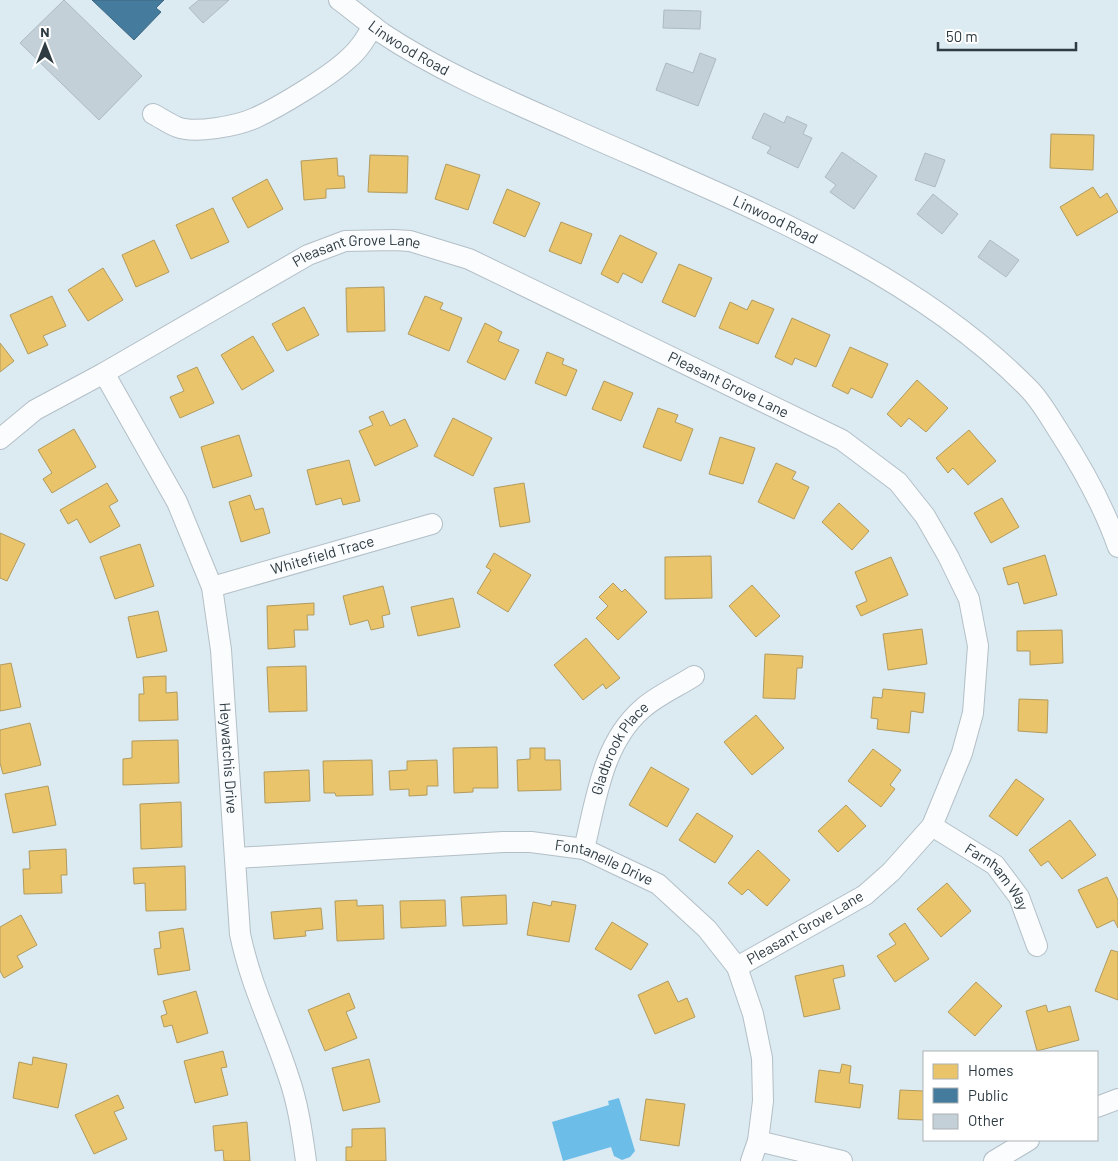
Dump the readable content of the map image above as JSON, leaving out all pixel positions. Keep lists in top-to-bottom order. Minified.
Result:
{"streets":{"street":["Linwood Road","Pleasant Grove Lane","Whitefield Trace","Gladbrook Place","Heywatchis Drive","Fontanelle Drive","Farnham Way"]},"crossings":[["Pleasant Grove Lane","Heywatchis Drive"],["Pleasant Grove Lane","Fontanelle Drive"],["Pleasant Grove Lane","Farnham Way"],["Whitefield Trace","Heywatchis Drive"],["Gladbrook Place","Fontanelle Drive"],["Heywatchis Drive","Fontanelle Drive"]],"legend":["Homes","Public","Other"],"scale_bar":"50 m","north":"top"}
